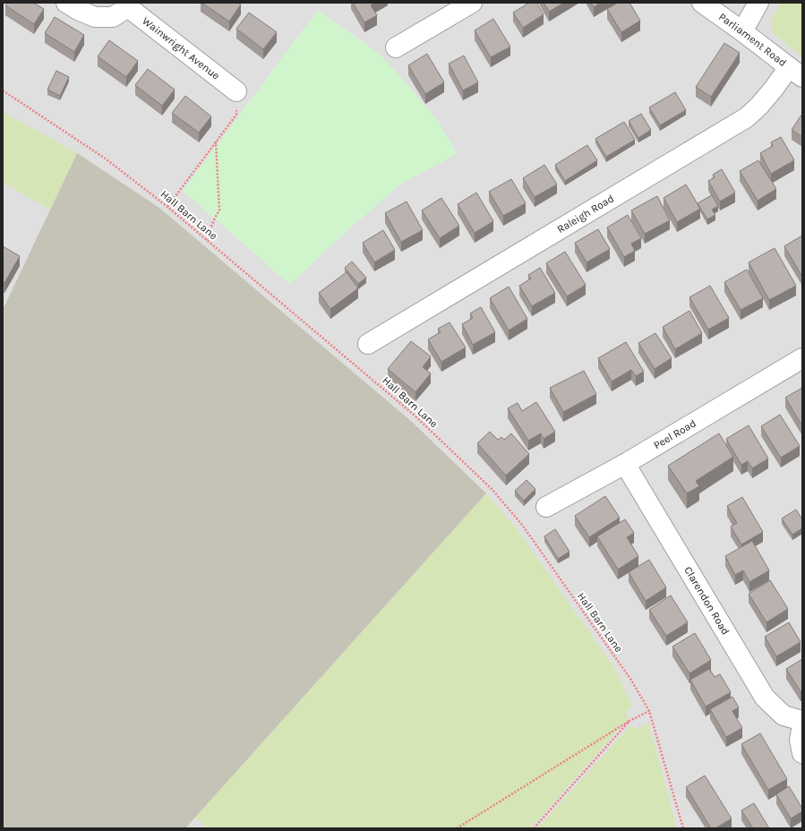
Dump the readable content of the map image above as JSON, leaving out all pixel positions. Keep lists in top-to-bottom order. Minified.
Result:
{"streets":{"street":["Parliament Road","Wainwright Avenue","Raleigh Road","Peel Road","Clarendon Road"],"path":["Hall Barn Lane"]},"crossings":[["Parliament Road","Raleigh Road"],["Peel Road","Clarendon Road"]]}
